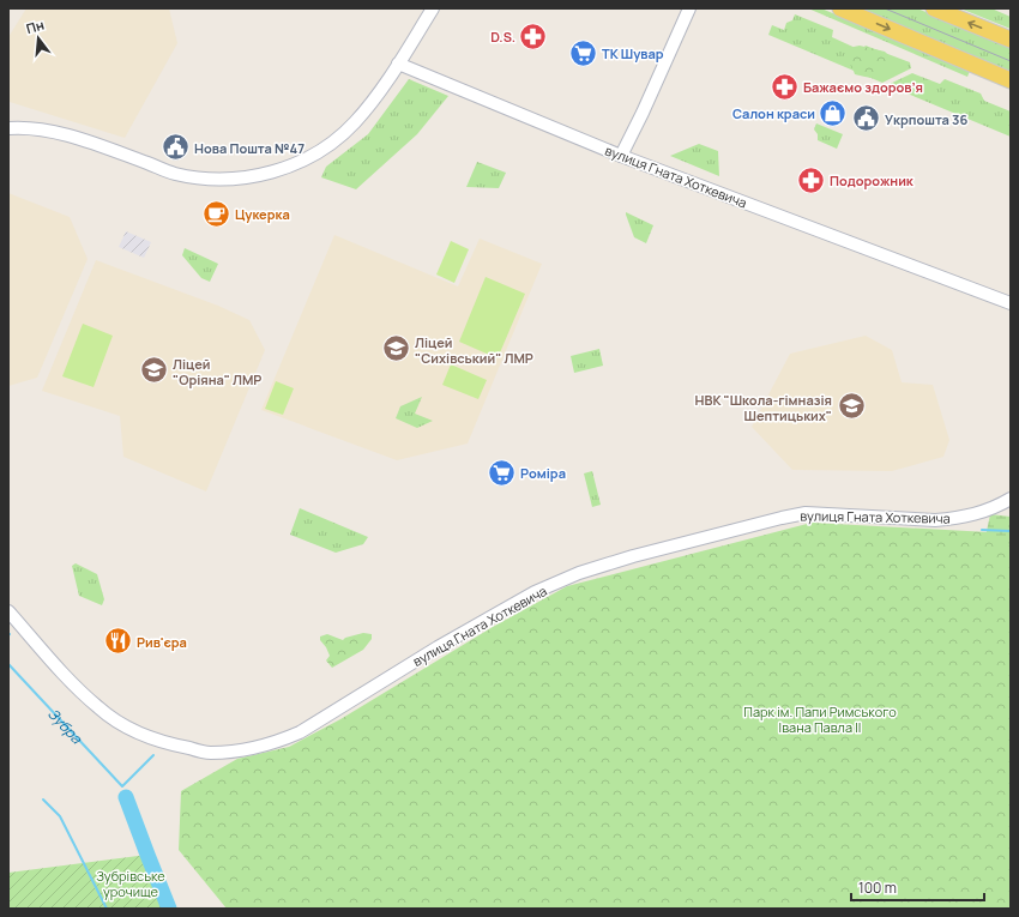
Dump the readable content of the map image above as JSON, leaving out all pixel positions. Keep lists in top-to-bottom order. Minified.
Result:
{"streets":{"street":["вулиця Гната Хоткевича"]},"water":["Зубра"],"parks":["Парк ім. Папи Римського Івана Павла ІІ","Зубрівське урочище"],"places":{"pharmacy":["D.S.","Бажаємо здоровʼя","Подорожник"],"supermarket":["ТК Шувар","Роміра"],"shop":["Салон краси"],"public building":["Укрпошта 36","Нова Пошта №47"],"cafe":["Цукерка"],"school or university":["Ліцей \"Сихівський\" ЛМР","Ліцей \"Оріяна\" ЛМР","НВК \"Школа-гімназія Шептицьких\""],"restaurant":["Рив'єра"]},"scale_bar":"100 m","north":"top"}
